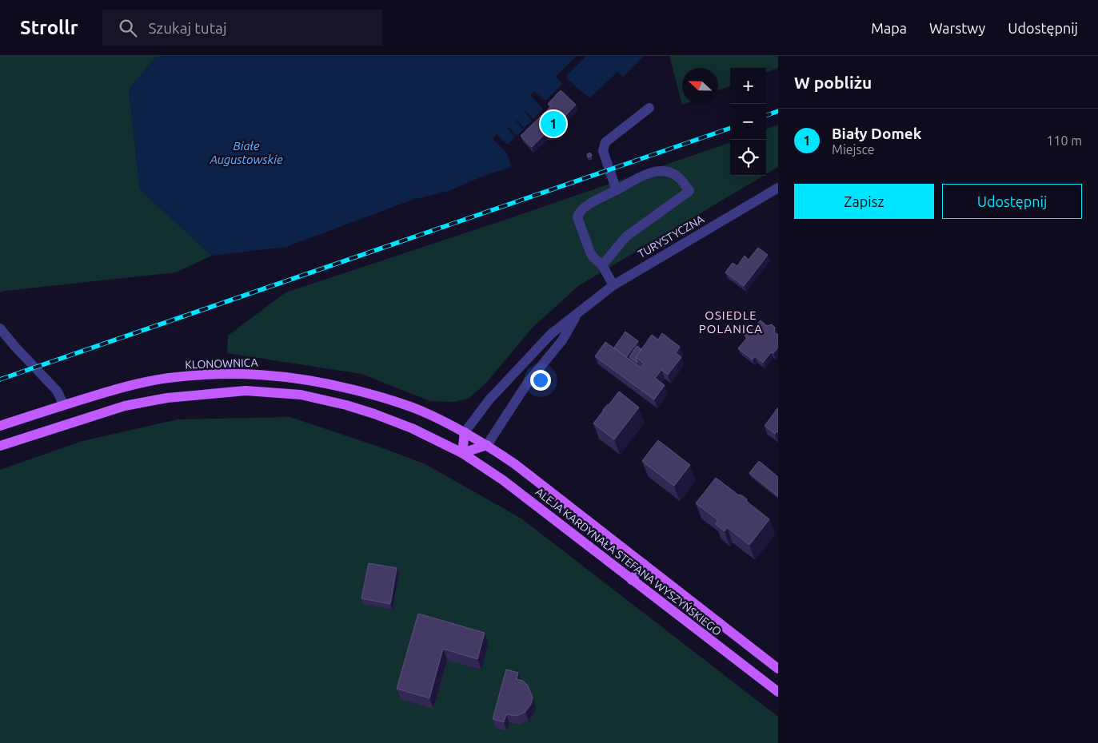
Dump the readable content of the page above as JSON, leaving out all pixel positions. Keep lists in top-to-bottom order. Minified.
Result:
{"streets":{"main road":["KLONOWNICA","ALEJA KARDYNAŁA STEFANA WYSZYŃSKIEGO"],"street":["TURYSTYCZNA"]},"crossings":[["TURYSTYCZNA","KLONOWNICA"],["TURYSTYCZNA","ALEJA KARDYNAŁA STEFANA WYSZYŃSKIEGO"],["KLONOWNICA","ALEJA KARDYNAŁA STEFANA WYSZYŃSKIEGO"]],"districts":["OSIEDLE POLANICA"],"water":["Białe Augustowskie"],"north":"left","page":{"header":"Strollr","search":"Szukaj tutaj","nav":["Mapa","Warstwy","Udostępnij"],"heading":"W pobliżu","map_buttons":["+","−"],"list":[{"mark":"1","name":"Biały Domek","note":"Miejsce","value":"110 m"}],"pins":"1","buttons":["Zapisz","Udostępnij"]}}
